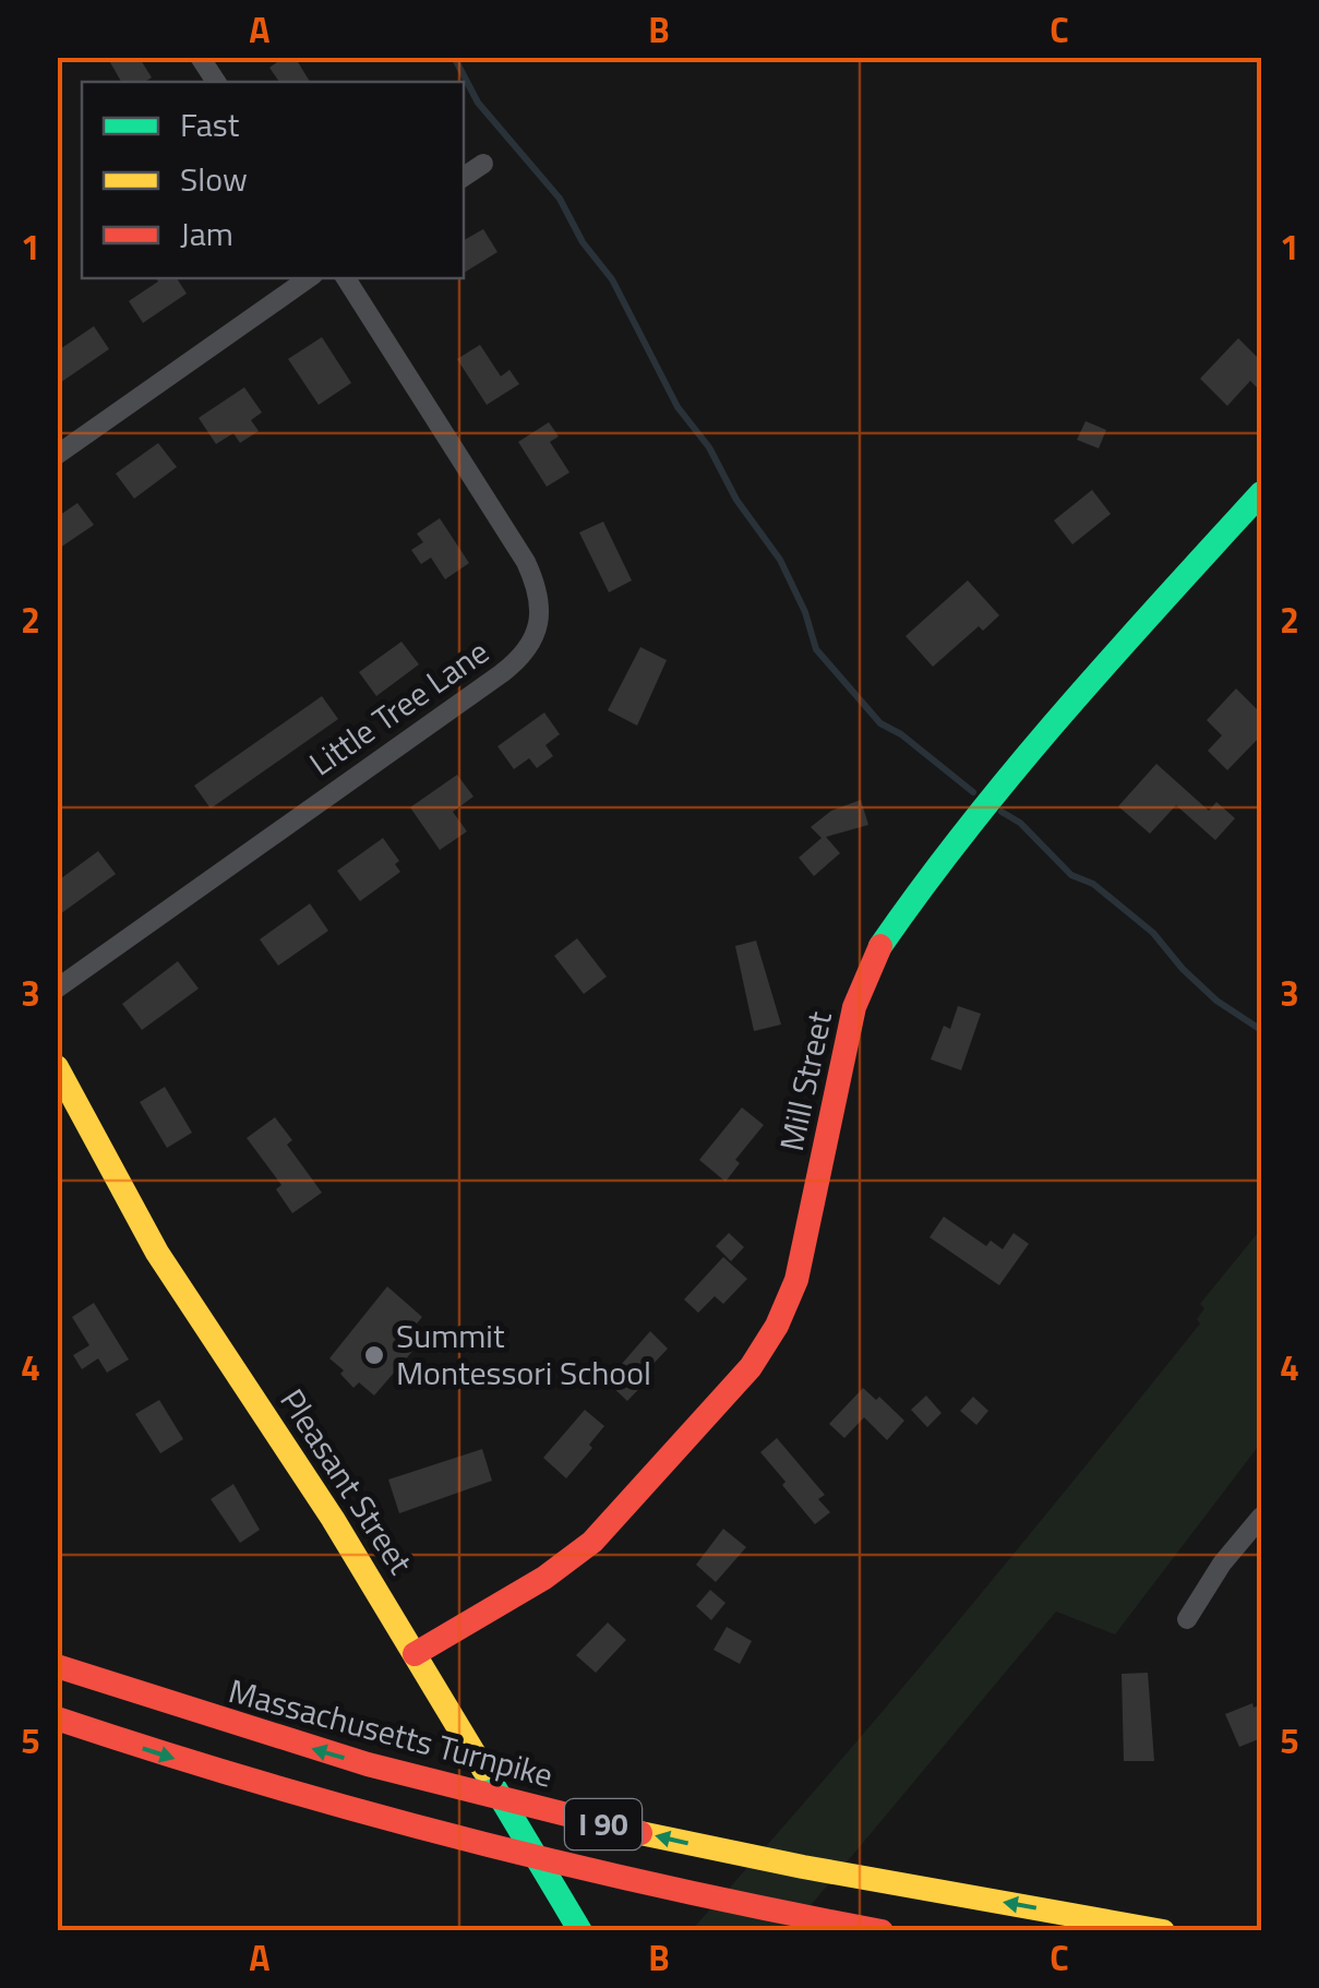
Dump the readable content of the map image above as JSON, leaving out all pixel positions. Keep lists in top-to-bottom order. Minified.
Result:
{"streets":{"main road":["Mill Street","Pleasant Street","Massachusetts Turnpike","I 90"],"street":["Little Tree Lane"]},"crossings":[["Mill Street","Pleasant Street"]],"places":["Summit Montessori School"],"legend":["Fast","Slow","Jam"],"grid":{"columns":["A","B","C"],"rows":["1","2","3","4","5"]}}
